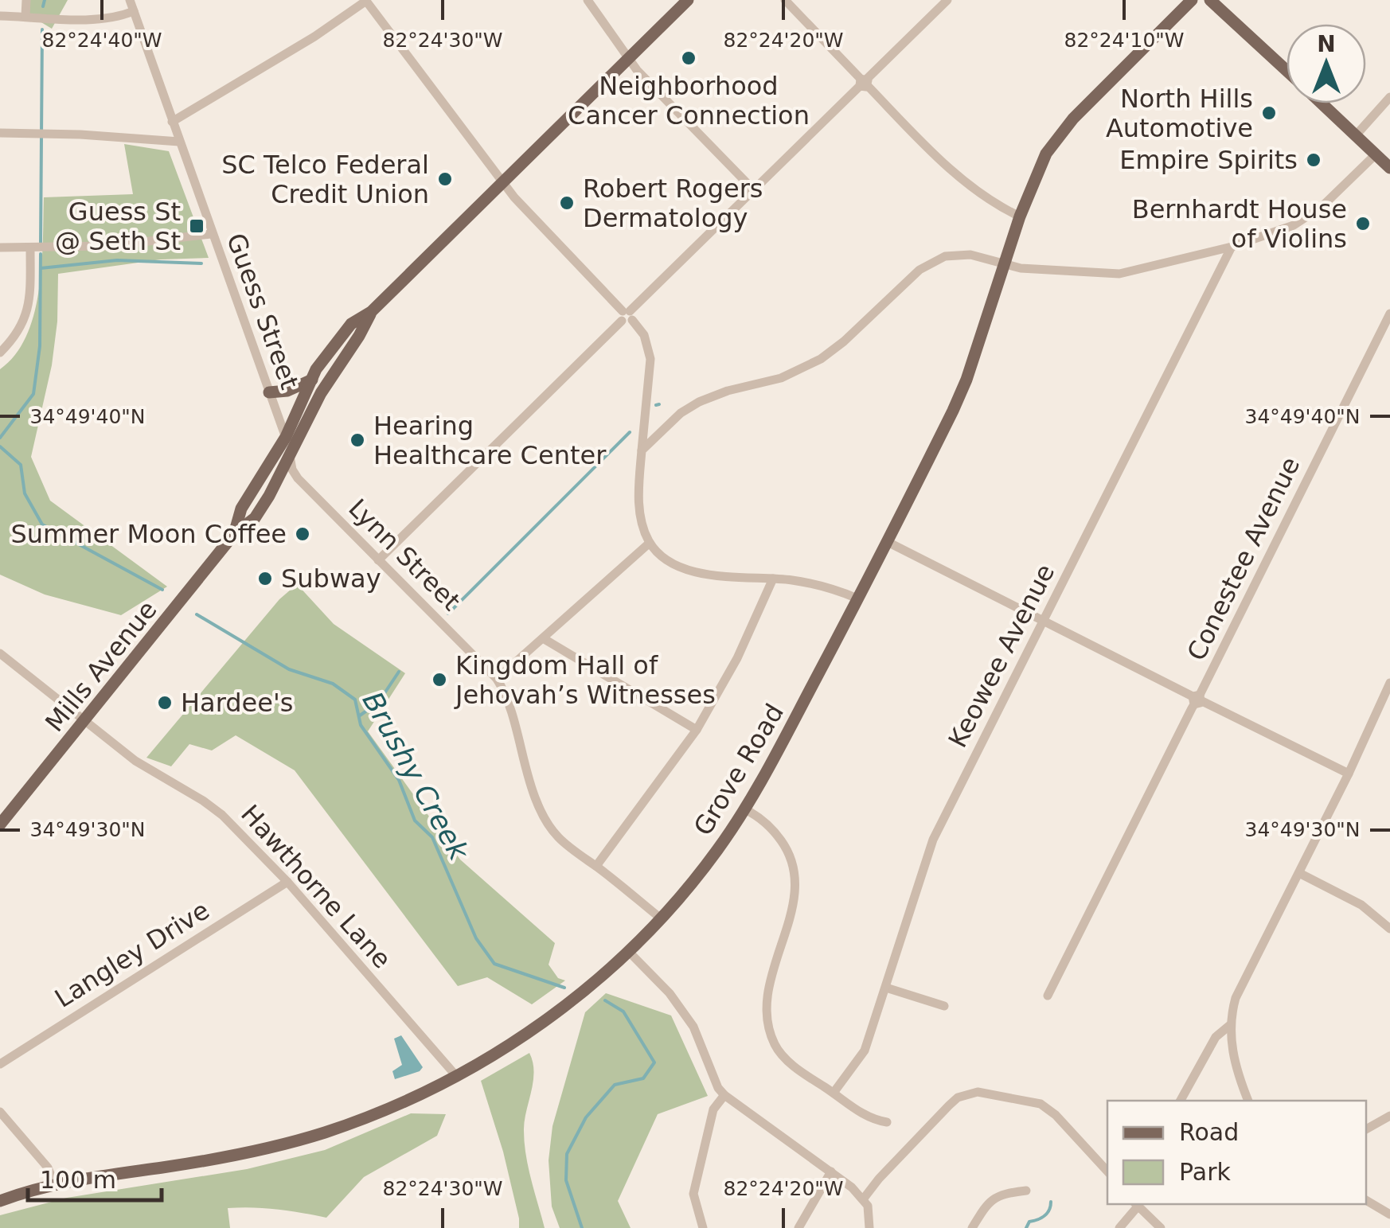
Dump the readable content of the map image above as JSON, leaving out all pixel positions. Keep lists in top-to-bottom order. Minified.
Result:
{"streets":{"main road":["Mills Avenue","Grove Road"],"street":["Guess Street","Lynn Street","Conestee Avenue","Keowee Avenue","Hawthorne Lane","Langley Drive"]},"crossings":[["Guess Street","Lynn Street"],["Guess Street","Mills Avenue"],["Lynn Street","Mills Avenue"],["Mills Avenue","Hawthorne Lane"],["Grove Road","Hawthorne Lane"],["Hawthorne Lane","Langley Drive"]],"water":["Brushy Creek"],"places":{"other":["Neighborhood Cancer Connection","North Hills Automotive","Empire Spirits","SC Telco Federal Credit Union","Robert Rogers Dermatology","Bernhardt House of Violins","Hearing Healthcare Center","Summer Moon Coffee","Subway","Kingdom Hall of Jehovah’s Witnesses","Hardee's"],"transit":["Guess St @ Seth St"]},"legend":["Road","Park"],"scale_bar":"100 m","north":"top","coordinates":["82°24'40\"W","82°24'30\"W","82°24'20\"W","82°24'10\"W","34°49'40\"N","34°49'30\"N"]}
